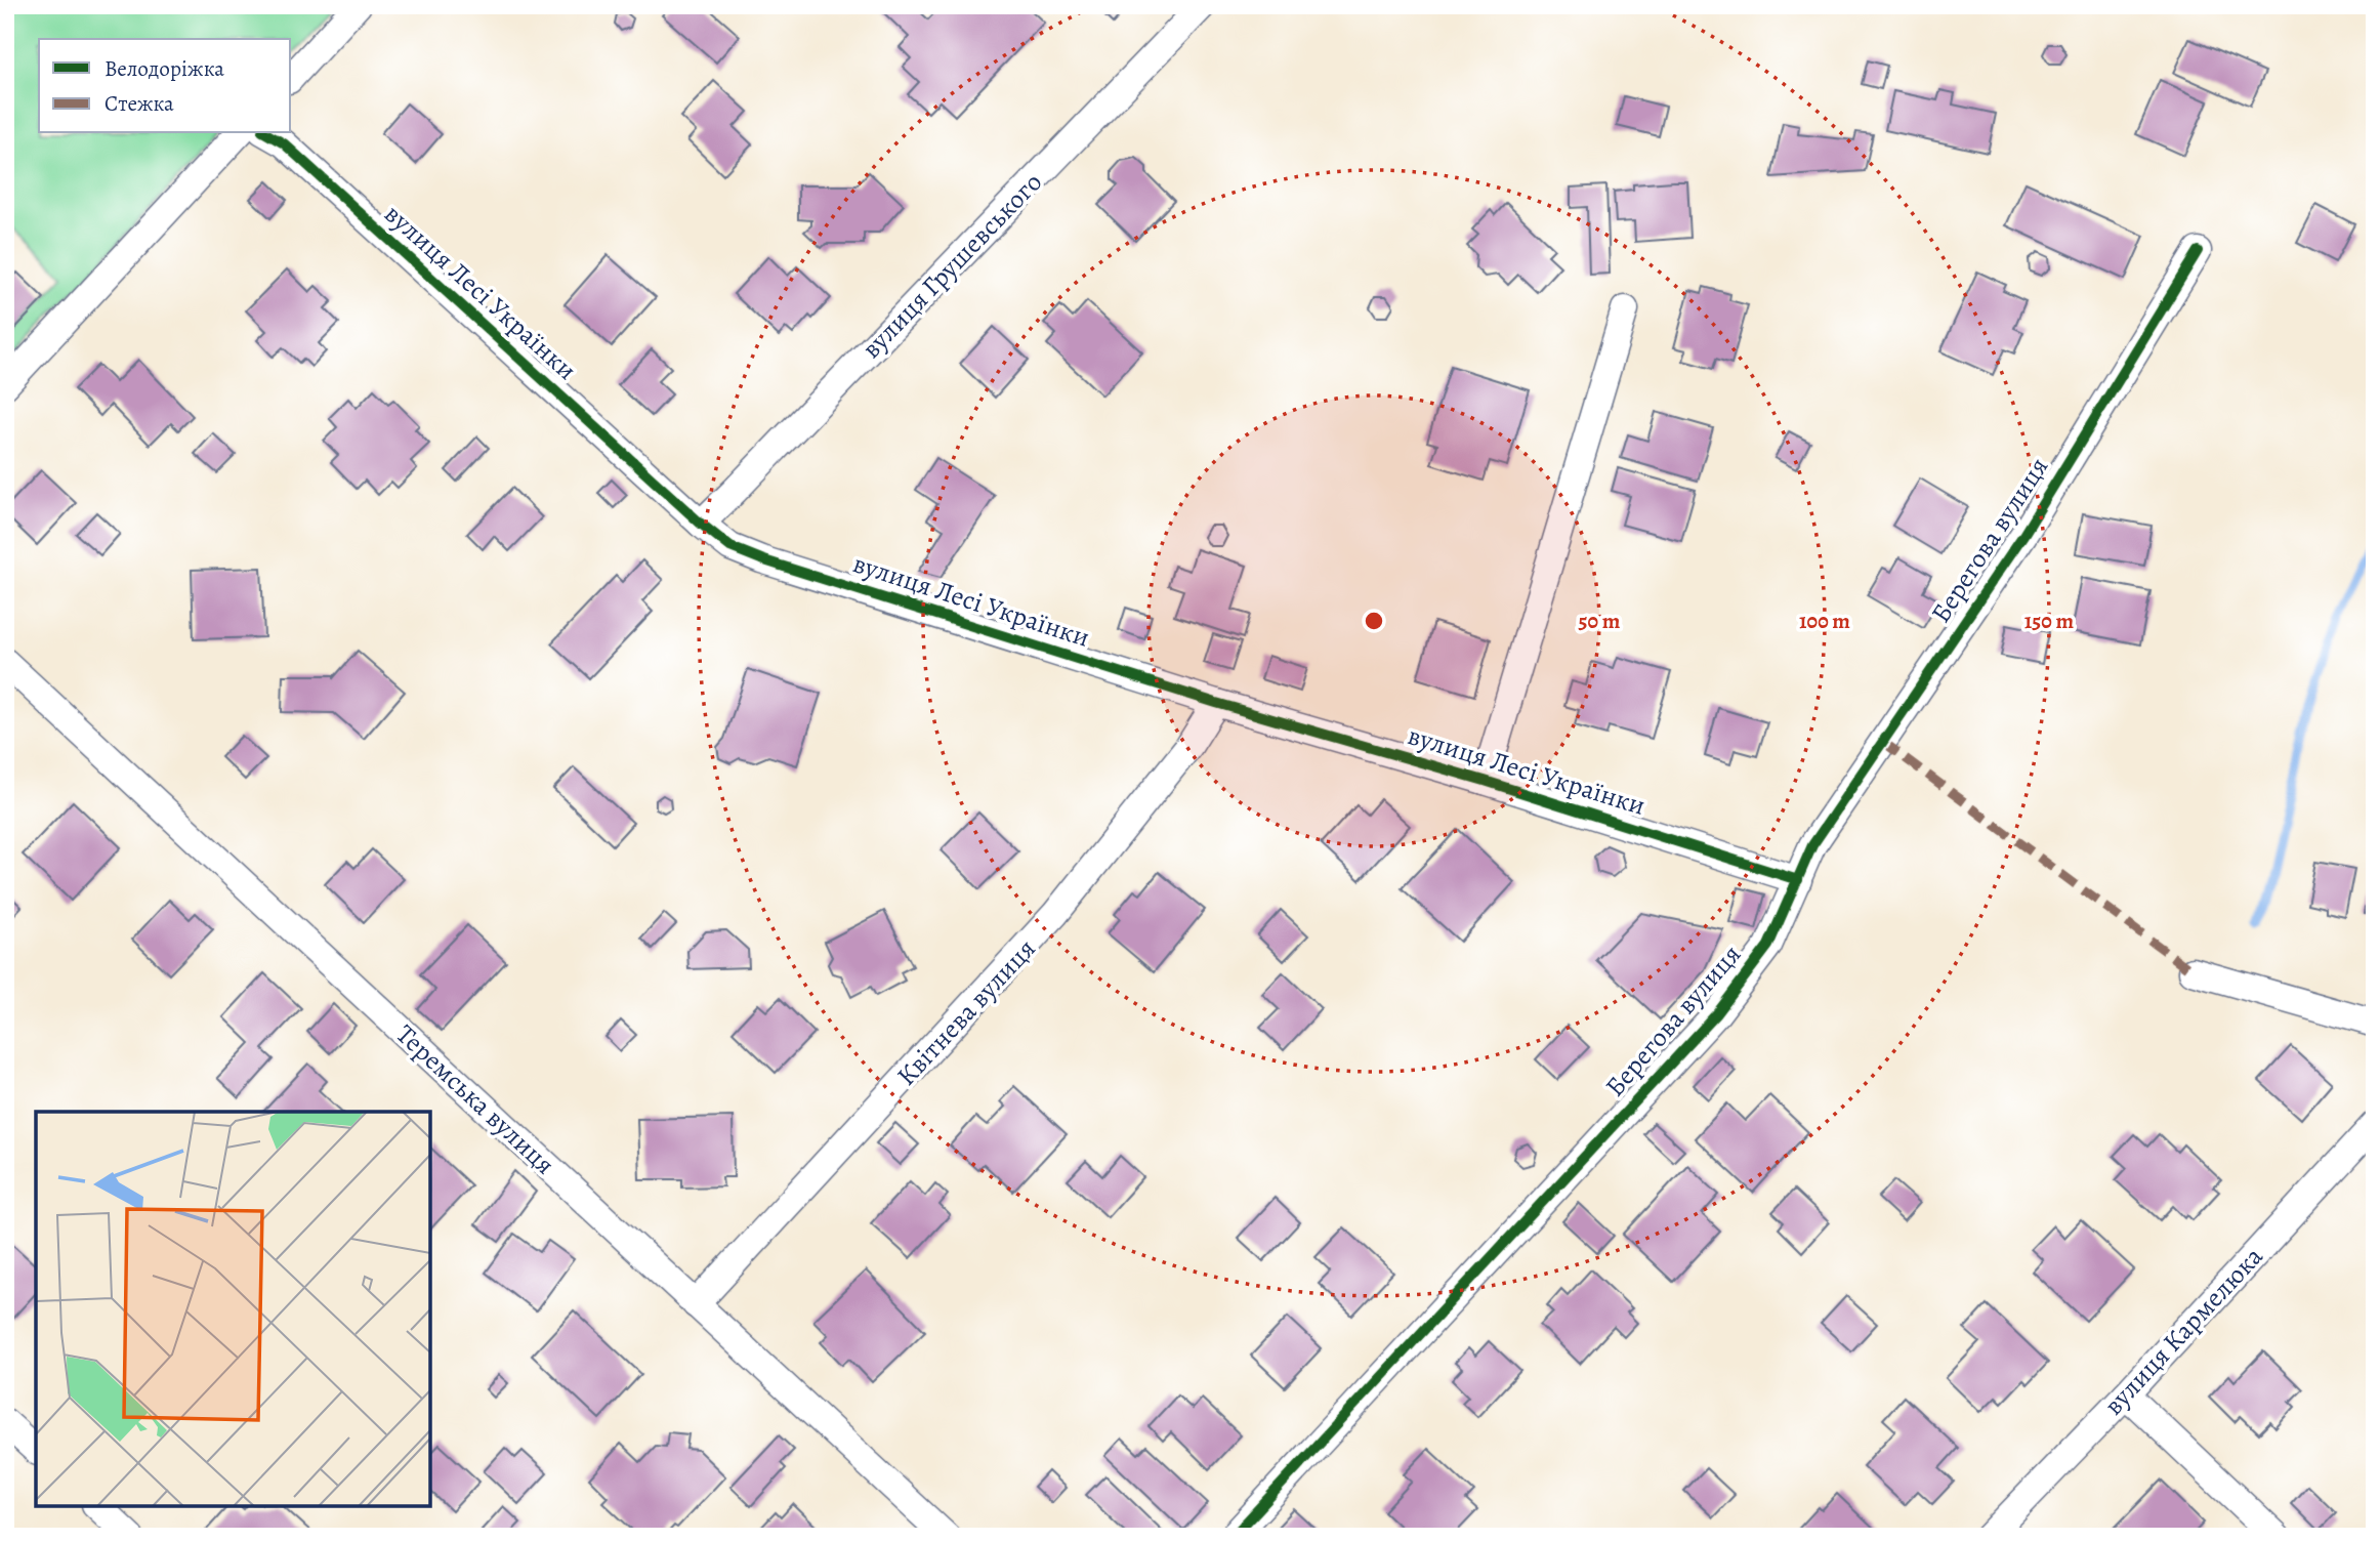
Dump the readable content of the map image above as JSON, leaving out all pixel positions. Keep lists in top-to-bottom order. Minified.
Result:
{"streets":{"street":["вулиця Грушевського","вулиця Лесі Українки","Берегова вулиця","Квітнева вулиця","Теремська вулиця","вулиця Кармелюка"]},"crossings":[["вулиця Грушевського","вулиця Лесі Українки"],["вулиця Лесі Українки","Берегова вулиця"],["вулиця Лесі Українки","Квітнева вулиця"],["Квітнева вулиця","Теремська вулиця"]],"legend":["Велодоріжка","Стежка"],"rings":["50 m","100 m","150 m"]}
